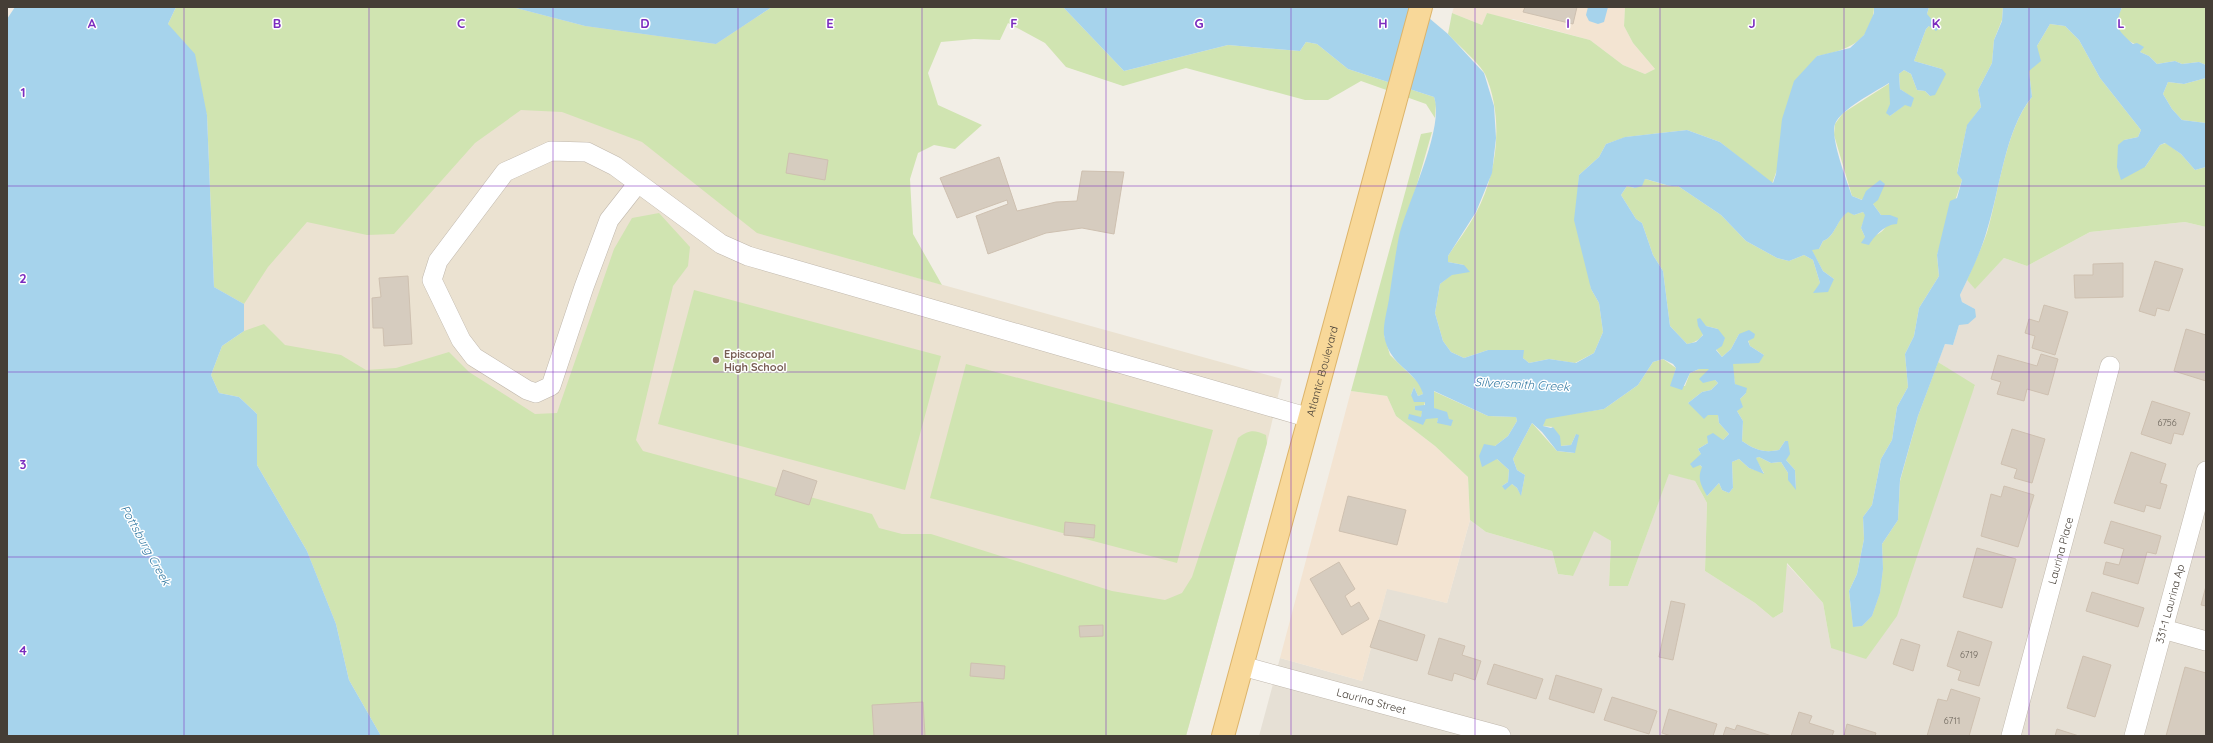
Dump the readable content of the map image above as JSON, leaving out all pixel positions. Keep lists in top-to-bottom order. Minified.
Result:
{"streets":{"main road":["Atlantic Boulevard"],"street":["Laurina Place","331-1 Laurina Ap","Laurina Street"]},"crossings":[["Atlantic Boulevard","Laurina Street"]],"water":["Silversmith Creek","Pottsburg Creek"],"places":["Episcopal High School"],"house_numbers":["6756","6719","6711"],"grid":{"columns":["A","B","C","D","E","F","G","H","I","J","K","L"],"rows":["1","2","3","4"]}}
